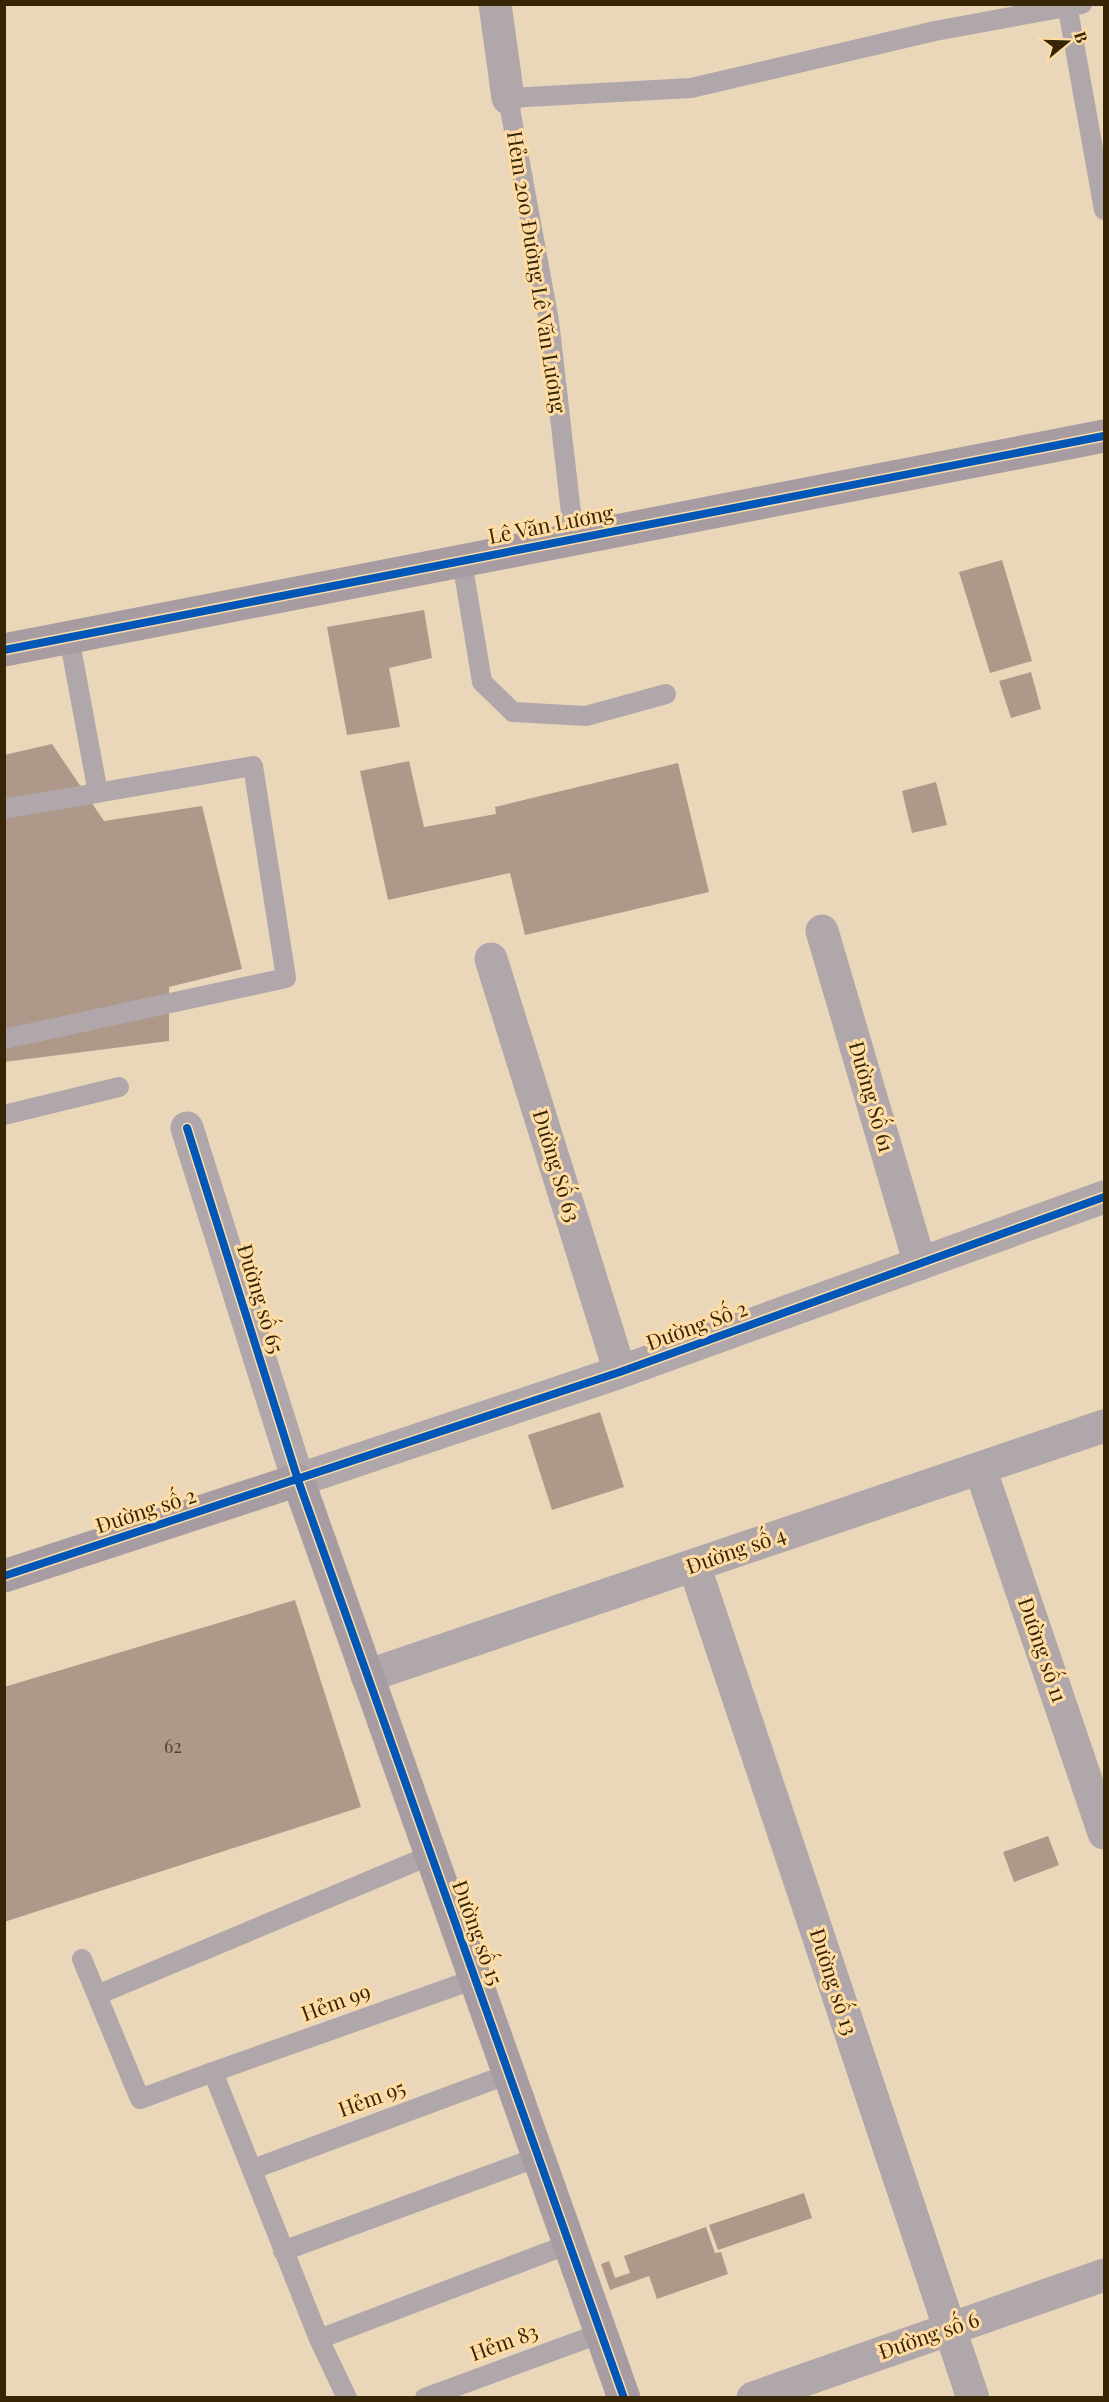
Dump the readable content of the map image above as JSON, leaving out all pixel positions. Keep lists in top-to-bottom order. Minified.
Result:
{"streets":{"street":["Hẻm 200 Đường Lê Văn Lương","Lê Văn Lương","Đường Số 61","Đường Số 63","Đường số 65","Đường Số 2","Đường số 2","Đường số 4","Đường số 11","Đường số 15","Đường số 13","Đường số 6"],"lane":["Hẻm 99","Hẻm 95","Hẻm 83"]},"crossings":[["Hẻm 200 Đường Lê Văn Lương","Lê Văn Lương"],["Đường Số 61","Đường Số 2"],["Đường Số 63","Đường Số 2"],["Đường số 65","Đường Số 2"],["Đường số 65","Đường số 2"],["Đường số 65","Đường số 15"],["Đường Số 2","Đường số 2"],["Đường Số 2","Đường số 15"],["Đường số 2","Đường số 15"],["Đường số 4","Đường số 11"],["Đường số 4","Đường số 15"],["Đường số 4","Đường số 13"],["Đường số 15","Hẻm 99"],["Đường số 15","Hẻm 95"],["Đường số 15","Hẻm 83"],["Đường số 13","Đường số 6"]],"house_numbers":["62"],"north":"right"}
